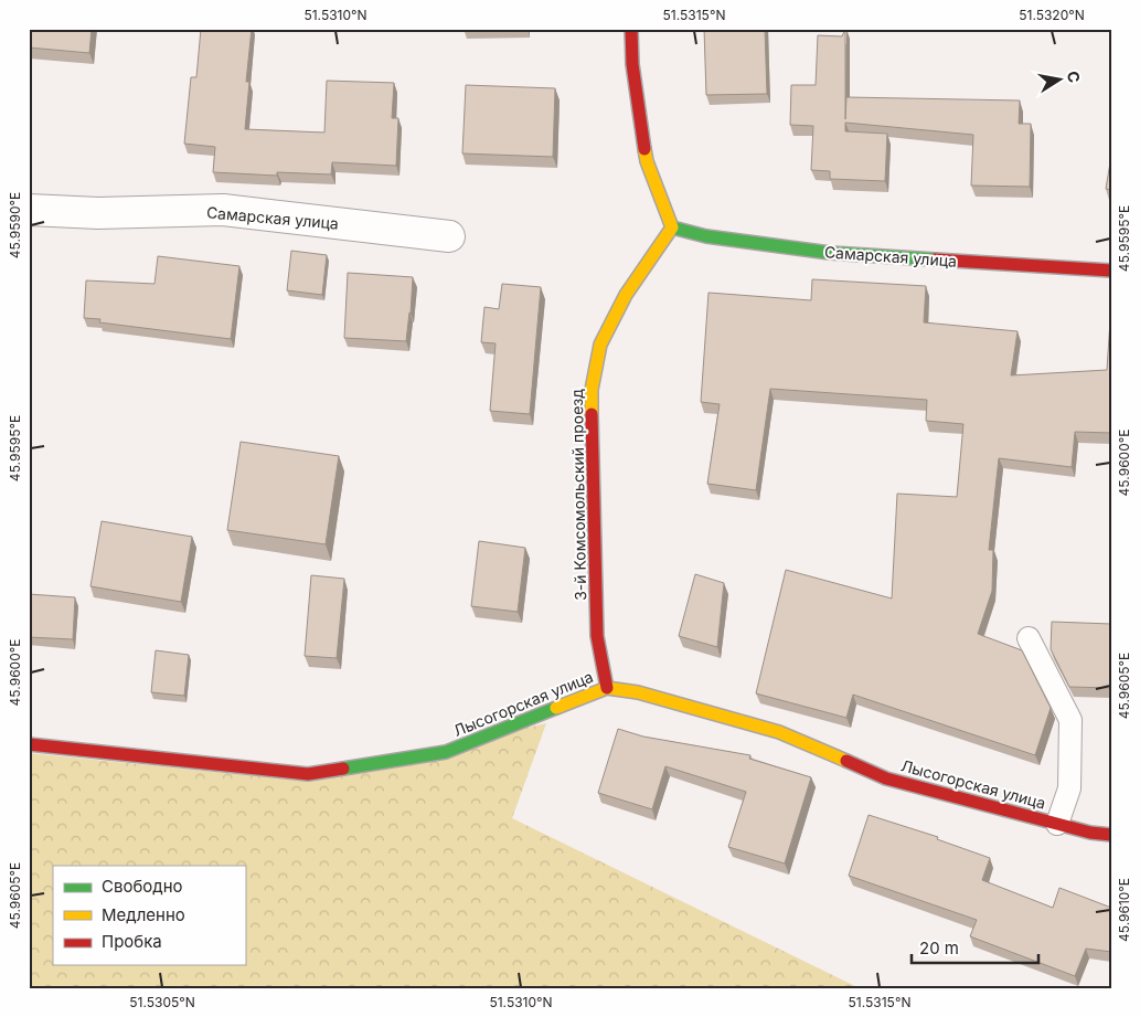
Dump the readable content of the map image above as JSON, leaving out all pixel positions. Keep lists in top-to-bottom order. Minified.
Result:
{"streets":{"street":["Самарская улица","3-й Комсомольский проезд","Лысогорская улица"]},"crossings":[["Самарская улица","3-й Комсомольский проезд"],["3-й Комсомольский проезд","Лысогорская улица"]],"legend":["Свободно","Медленно","Пробка"],"scale_bar":"20 m","north":"right","coordinates":["51.5310°N","51.5315°N","51.5320°N","45.9590°E","45.9595°E","45.9600°E","45.9605°E","45.9610°E","51.5305°N"]}
